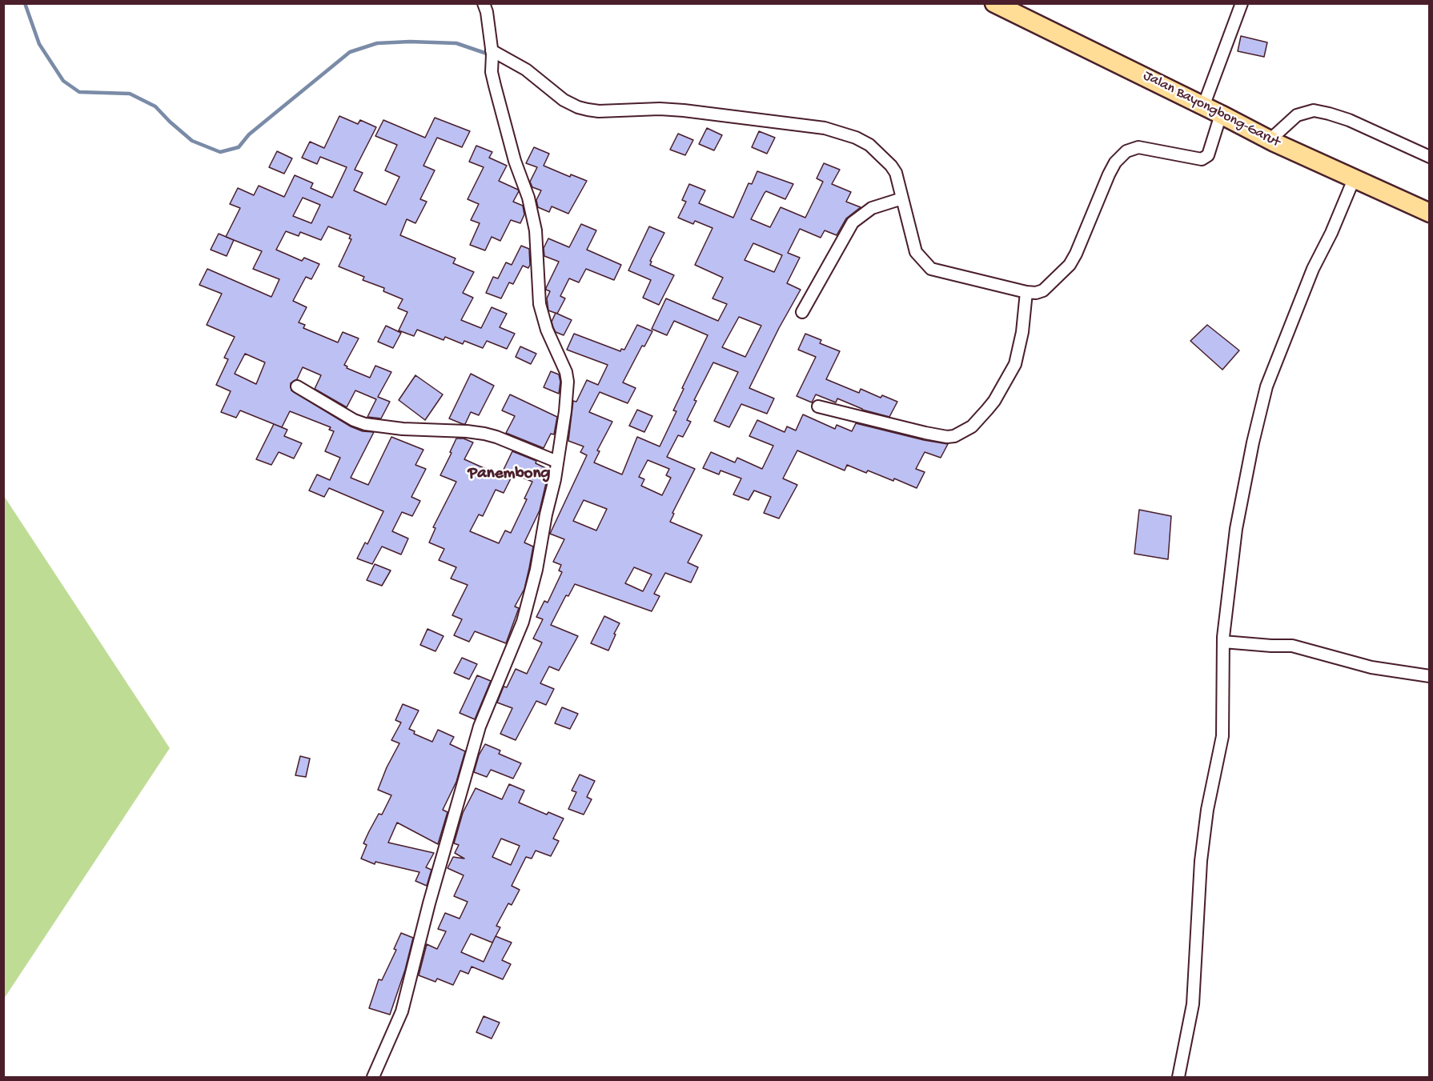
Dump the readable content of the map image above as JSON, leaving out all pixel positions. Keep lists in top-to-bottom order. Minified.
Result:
{"streets":{"main road":["Jalan Bayongbong-Garut"]},"districts":["Panembong"]}
